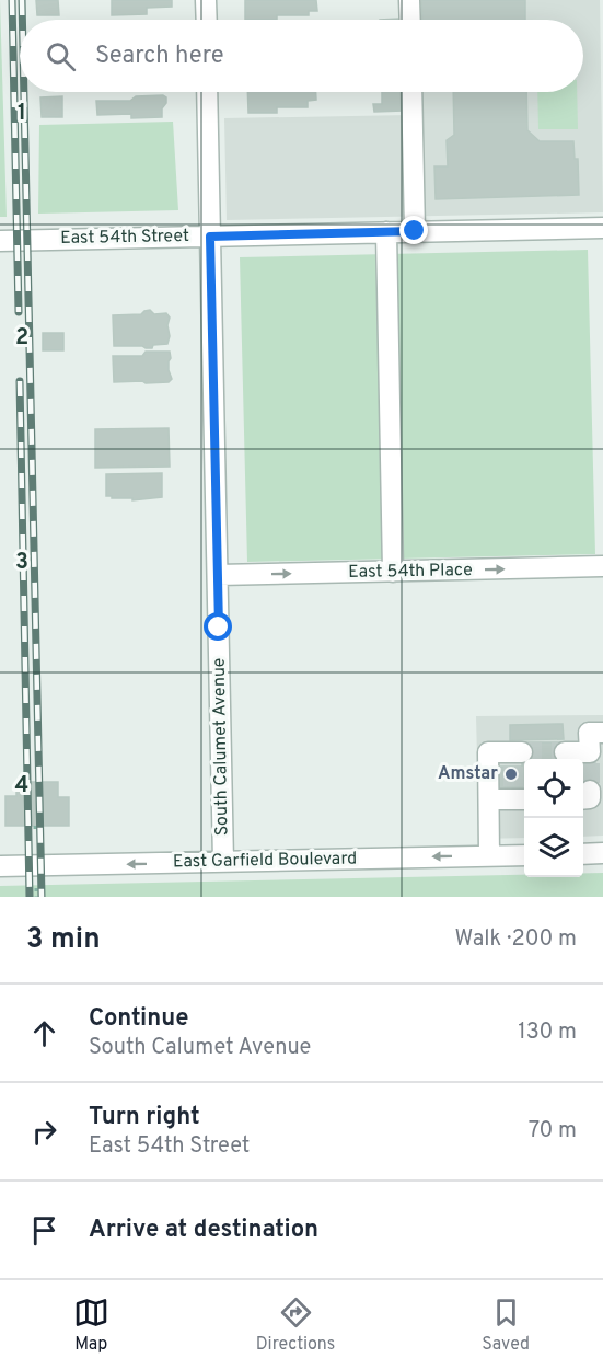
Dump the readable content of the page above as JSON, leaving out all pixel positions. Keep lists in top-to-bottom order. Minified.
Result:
{"streets":{"street":["East 54th Street","East 54th Place","South Calumet Avenue","East Garfield Boulevard"]},"crossings":[["East 54th Street","South Calumet Avenue"],["East 54th Place","South Calumet Avenue"],["South Calumet Avenue","East Garfield Boulevard"]],"one_way":["East 54th Place","East Garfield Boulevard"],"places":["Amstar"],"page":{"search":"Search here","heading":["3 min","Walk · 200 m"],"list":[["Continue","South Calumet Avenue","130 m"],["Turn right","East 54th Street","70 m"],"Arrive at destination"],"nav":["Map","Directions","Saved"]},"grid":{"rows":["1","2","3","4"]}}
